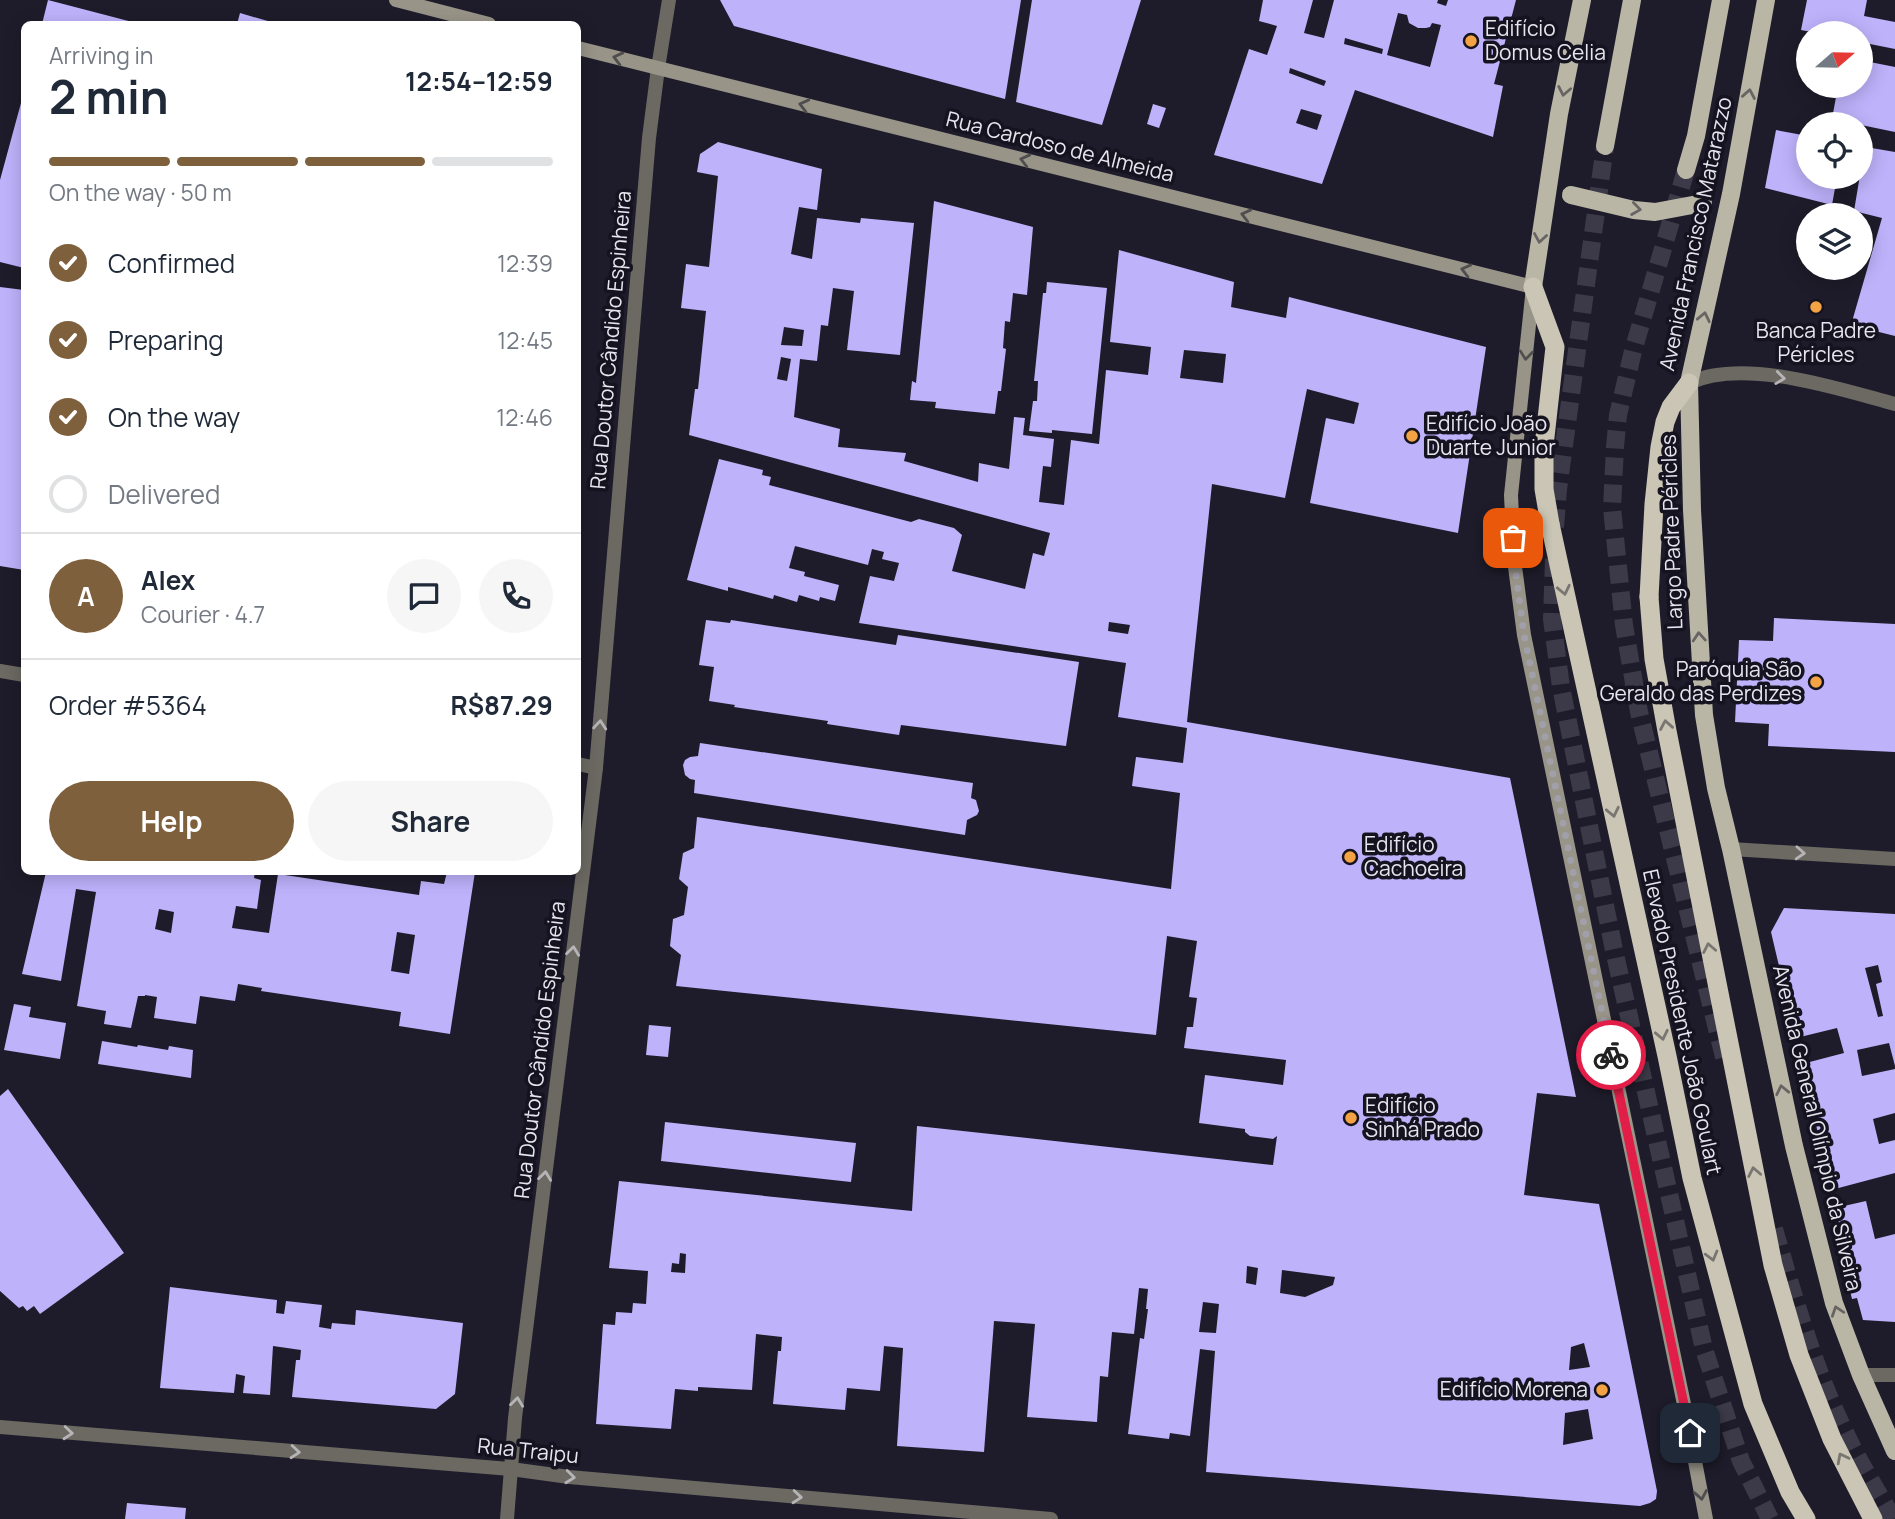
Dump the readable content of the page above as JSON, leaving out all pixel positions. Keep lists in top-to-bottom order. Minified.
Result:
{"streets":{"highway":["Avenida Francisco Matarazzo","Elevado Presidente João Goulart"],"main road":["Rua Cardoso de Almeida","Largo Padre Péricles","Avenida General Olímpio da Silveira"],"street":["Rua Doutor Cândido Espinheira","Rua Traipu"]},"crossings":[["Rua Cardoso de Almeida","Rua Doutor Cândido Espinheira"],["Rua Cardoso de Almeida","Elevado Presidente João Goulart"],["Avenida Francisco Matarazzo","Largo Padre Péricles"],["Avenida Francisco Matarazzo","Elevado Presidente João Goulart"],["Rua Doutor Cândido Espinheira","Rua Traipu"],["Largo Padre Péricles","Avenida General Olímpio da Silveira"]],"one_way":["Rua Cardoso de Almeida","Rua Doutor Cândido Espinheira","Largo Padre Péricles","Avenida General Olímpio da Silveira","Rua Traipu"],"places":["Edifício Domus Celia","Banca Padre Péricles","Edifício João Duarte Junior","Paróquia São Geraldo das Perdizes","Edifício Cachoeira","Edifício Sinhá Prado","Edifício Morena"],"north":"right","page":{"heading":["2 min","Arriving in","12:54–12:59"],"panel":["Alex","Courier · 4.7","Order #5364","R$87.29"],"bar":"On the way · 50 m","list":[["Confirmed","12:39"],["Preparing","12:45"],["On the way","12:46"],"Delivered"],"round":"A","buttons":["Help","Share"]}}
